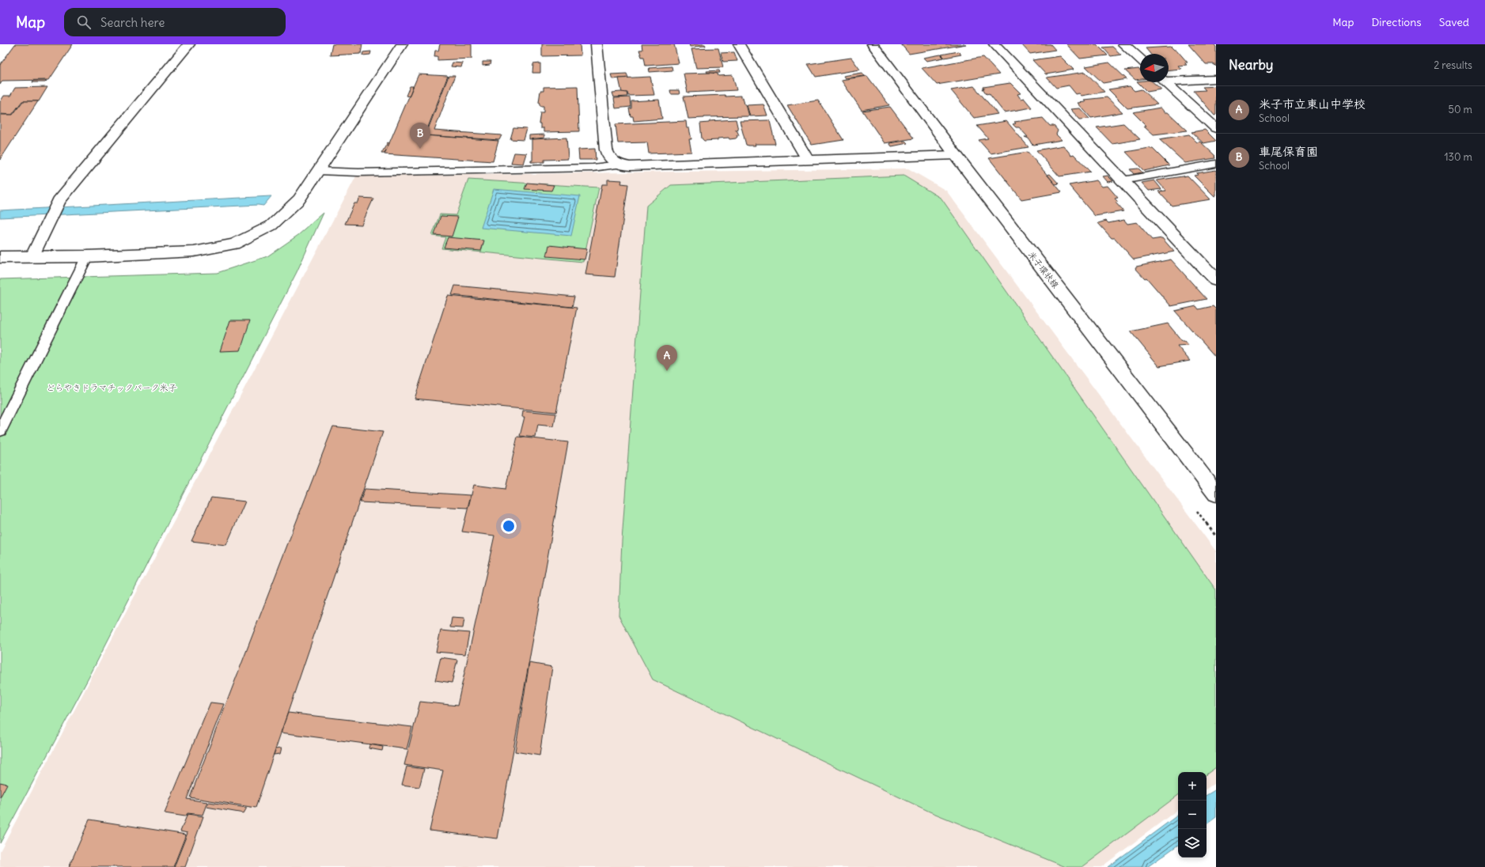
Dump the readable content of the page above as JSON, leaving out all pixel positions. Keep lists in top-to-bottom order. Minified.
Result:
{"streets":{"street":["米子環状線"]},"parks":["どらやきドラマチックパーク米子"],"north":"left","page":{"header":"Map","search":"Search here","nav":["Map","Directions","Saved"],"heading":["Nearby","2 results"],"list":[{"mark":"A","name":"米子市立東山中学校","note":"School","value":"50 m"},{"mark":"B","name":"車尾保育園","note":"School","value":"130 m"}],"pins":["B","A"],"map_buttons":["+","−"]}}
